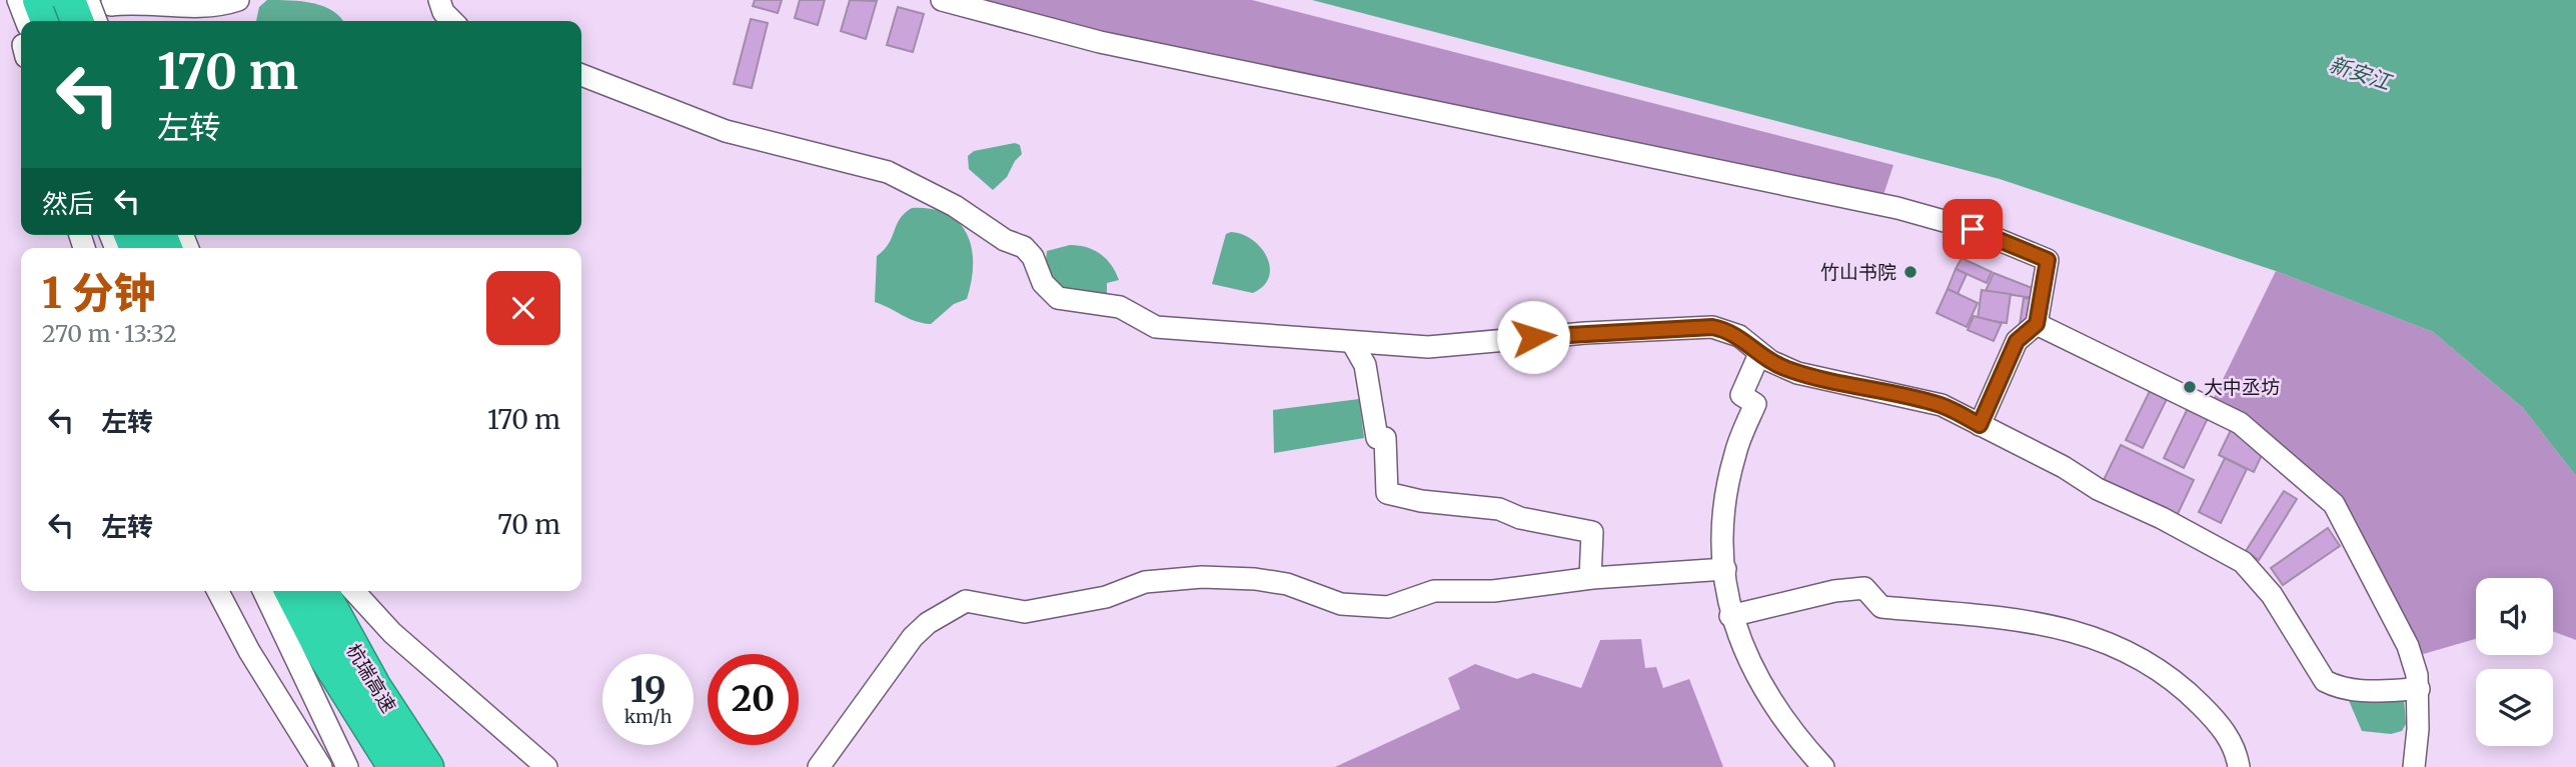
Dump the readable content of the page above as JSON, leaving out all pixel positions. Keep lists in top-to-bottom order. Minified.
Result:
{"streets":{"highway":["杭瑞高速"]},"water":["新安江"],"places":["竹山书院","大中丞坊"],"page":{"turn":["170 m","左转"],"then":"然后","heading":["1 分钟","270 m · 13:32"],"list":[{"name":"左转","value":"170 m"},{"name":"左转","value":"70 m"}],"speed":"19 km/h","limit":"20"}}
